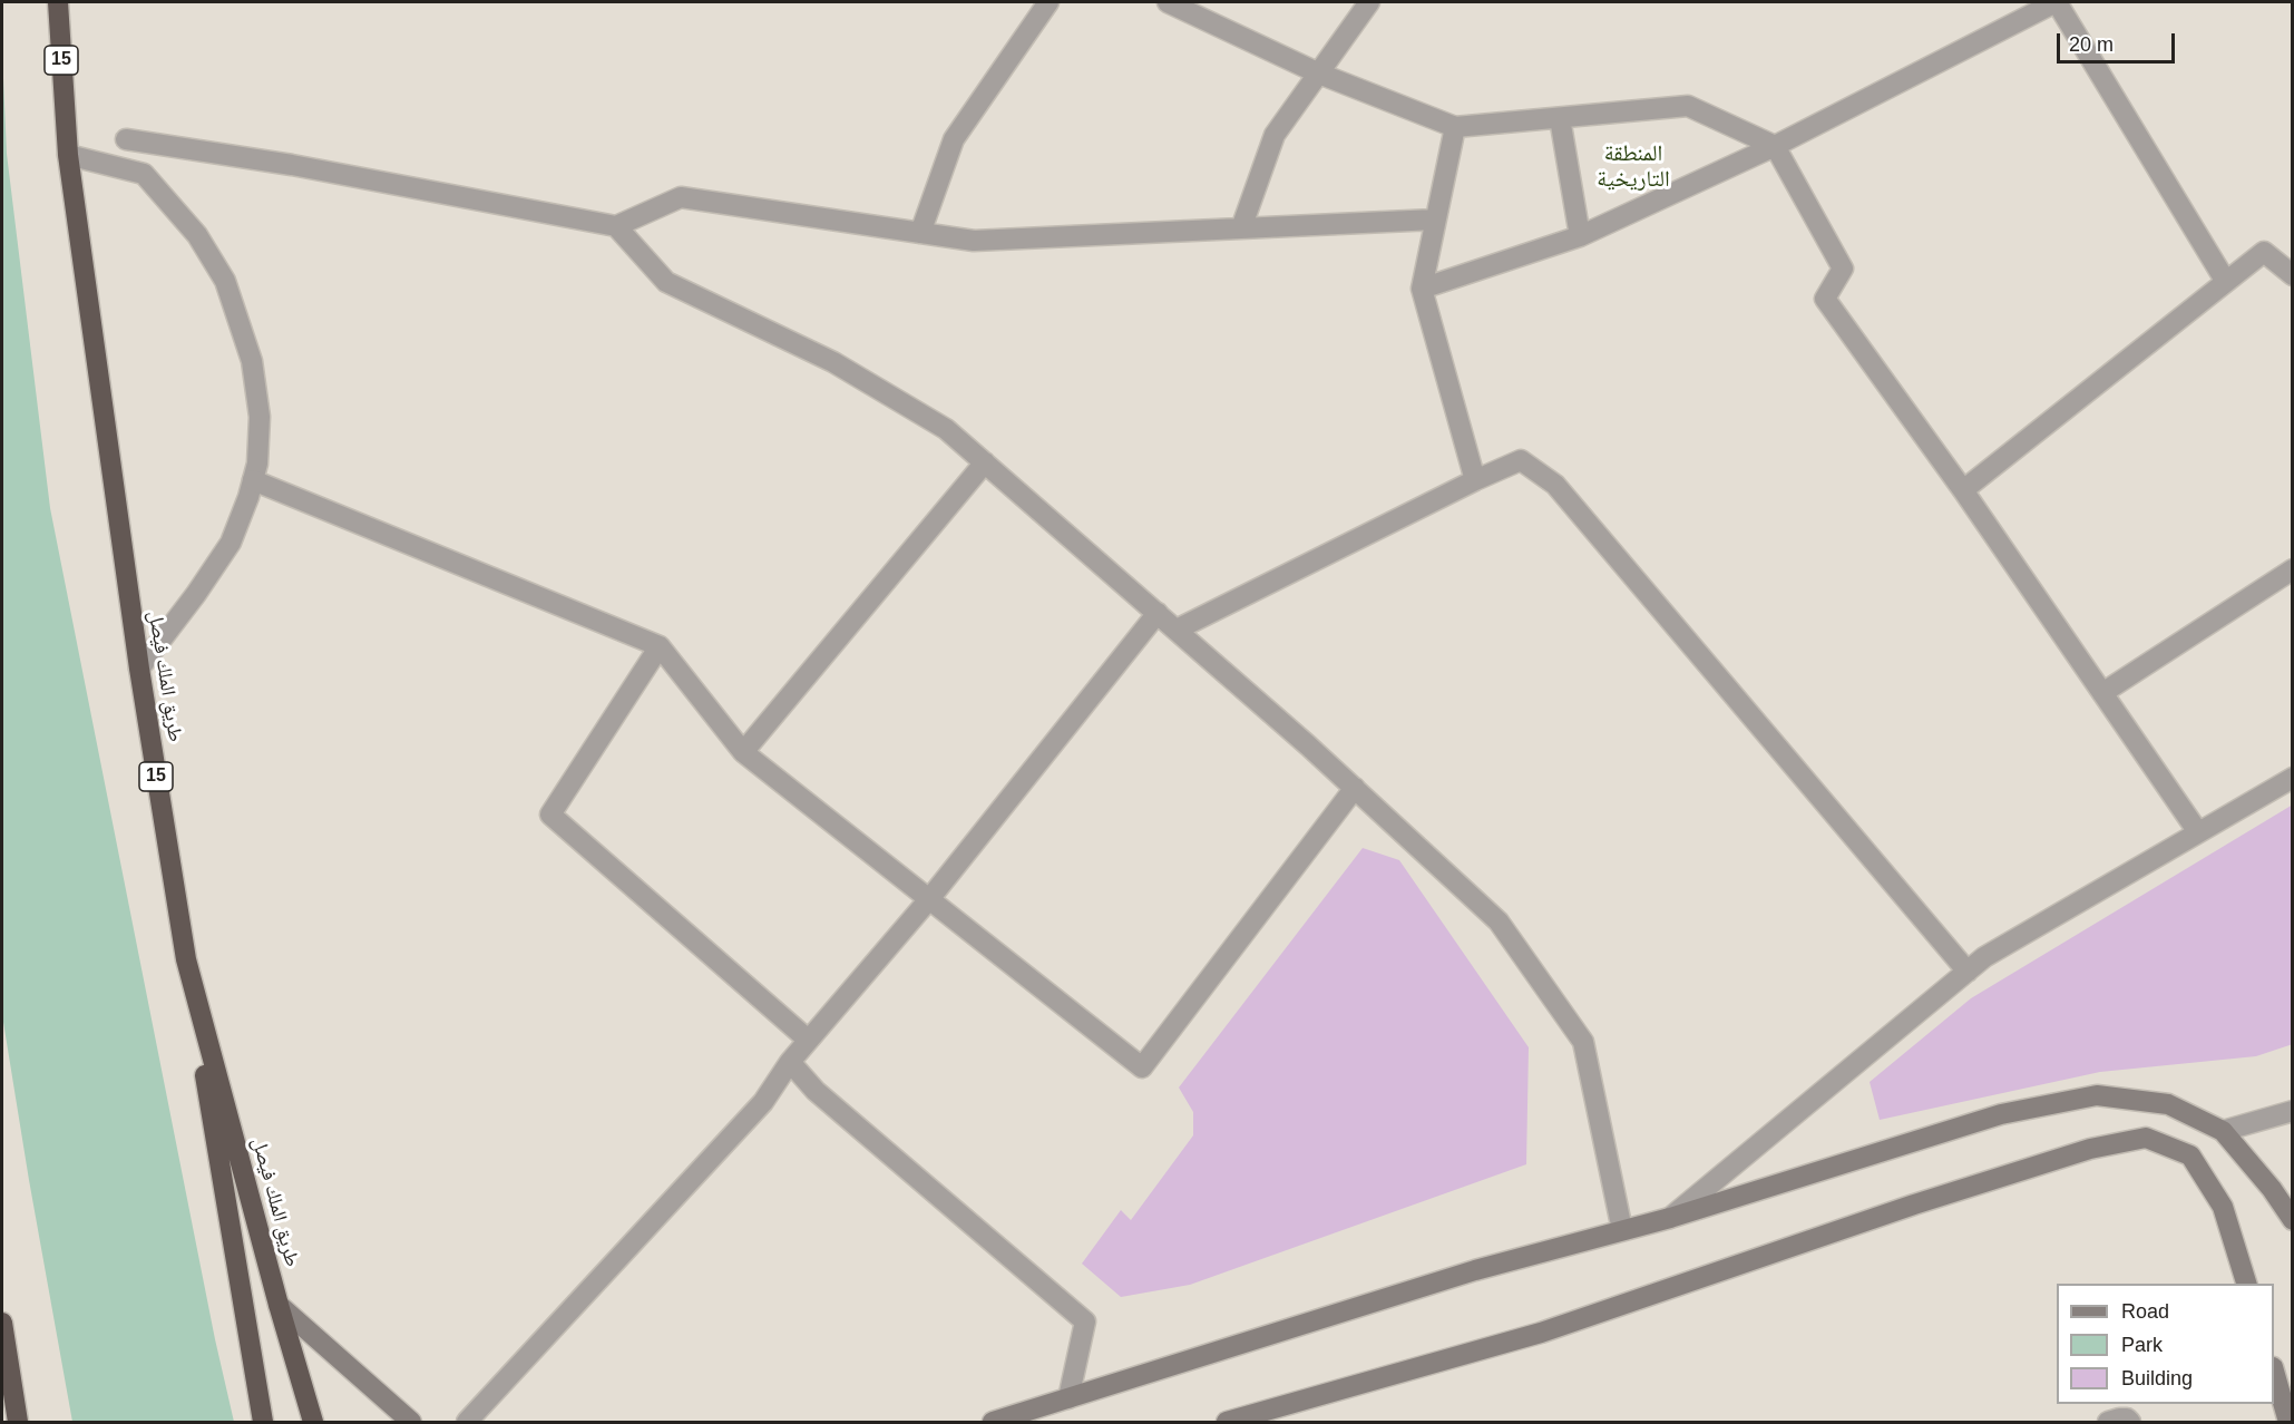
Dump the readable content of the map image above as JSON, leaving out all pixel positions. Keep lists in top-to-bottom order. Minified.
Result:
{"streets":{"highway":["15","طريق الملك فيصل"]},"districts":["المنطقة التاريخية"],"legend":["Road","Park","Building"],"scale_bar":"20 m"}
